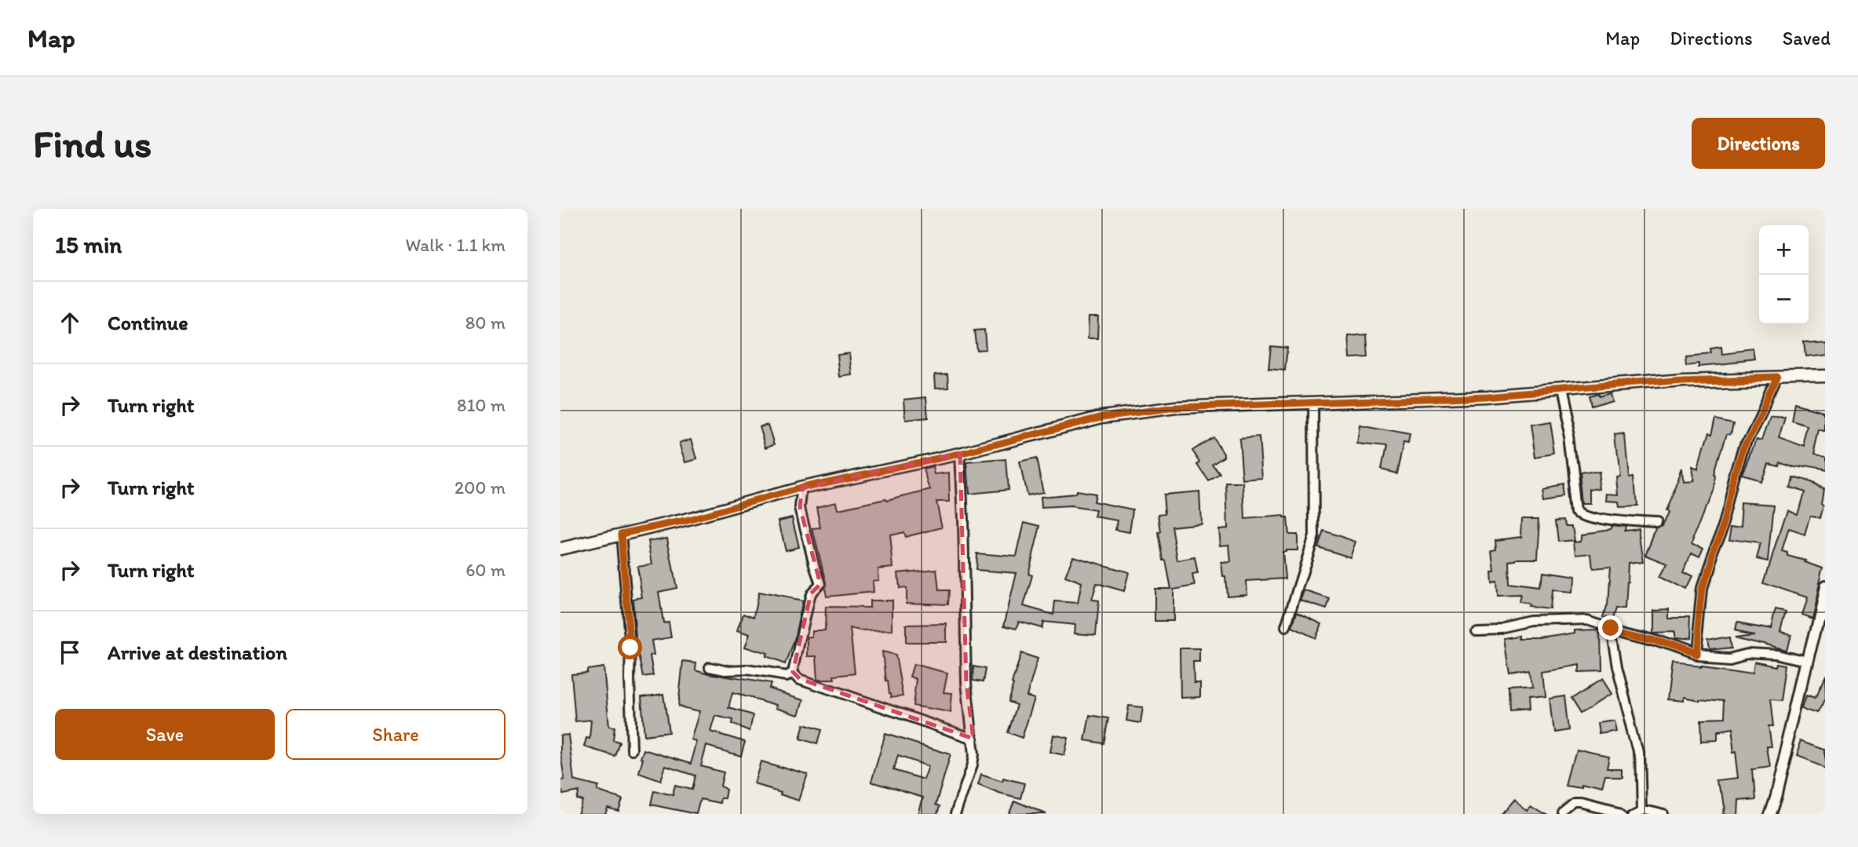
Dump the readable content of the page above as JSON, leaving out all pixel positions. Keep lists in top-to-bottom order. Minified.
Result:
{"page":{"header":"Map","nav":["Map","Directions","Saved"],"buttons":["Directions",["Save","Share"]],"title":"Find us","heading":["15 min","Walk · 1.1 km"],"map_buttons":["+","−"],"list":[["Continue","80 m"],["Turn right","810 m"],["Turn right","200 m"],["Turn right","60 m"],"Arrive at destination"]}}
